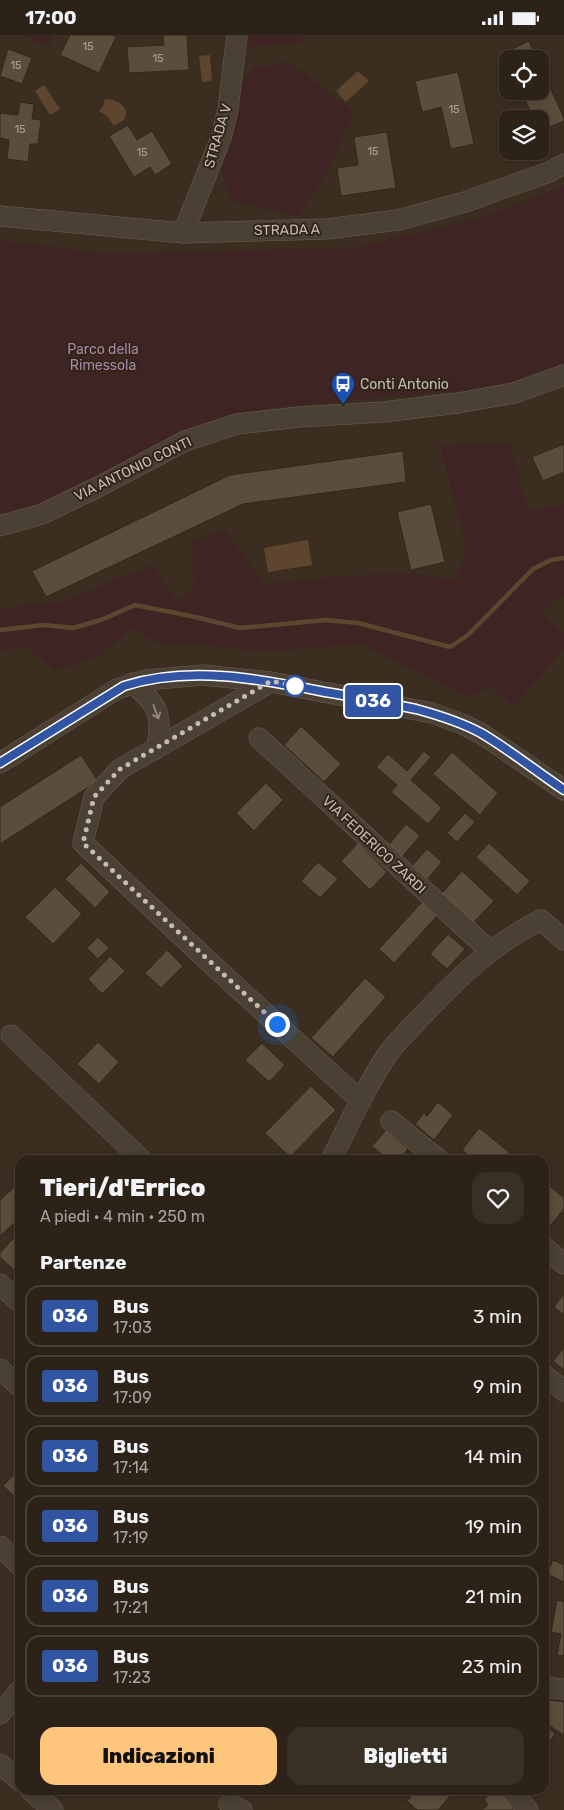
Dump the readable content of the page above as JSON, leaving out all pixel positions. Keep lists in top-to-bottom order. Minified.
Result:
{"streets":{"street":["STRADA V","STRADA A","VIA ANTONIO CONTI","VIA FEDERICO ZARDI"]},"crossings":[["STRADA V","STRADA A"]],"parks":["Parco della Rimessola"],"places":{"bus stop":["Conti Antonio"]},"lines":["bus line 036"],"house_numbers":["15","15","15","15","15","15","15"],"page":{"status":"17:00","on_map":"036","heading":[["Tieri/d'Errico","A piedi · 4 min · 250 m"],"Partenze"],"list":[{"mark":"036","name":"Bus","note":"17:03","value":"3 min"},{"mark":"036","name":"Bus","note":"17:09","value":"9 min"},{"mark":"036","name":"Bus","note":"17:14","value":"14 min"},{"mark":"036","name":"Bus","note":"17:19","value":"19 min"},{"mark":"036","name":"Bus","note":"17:21","value":"21 min"},{"mark":"036","name":"Bus","note":"17:23","value":"23 min"}],"buttons":["Indicazioni","Biglietti"]}}
